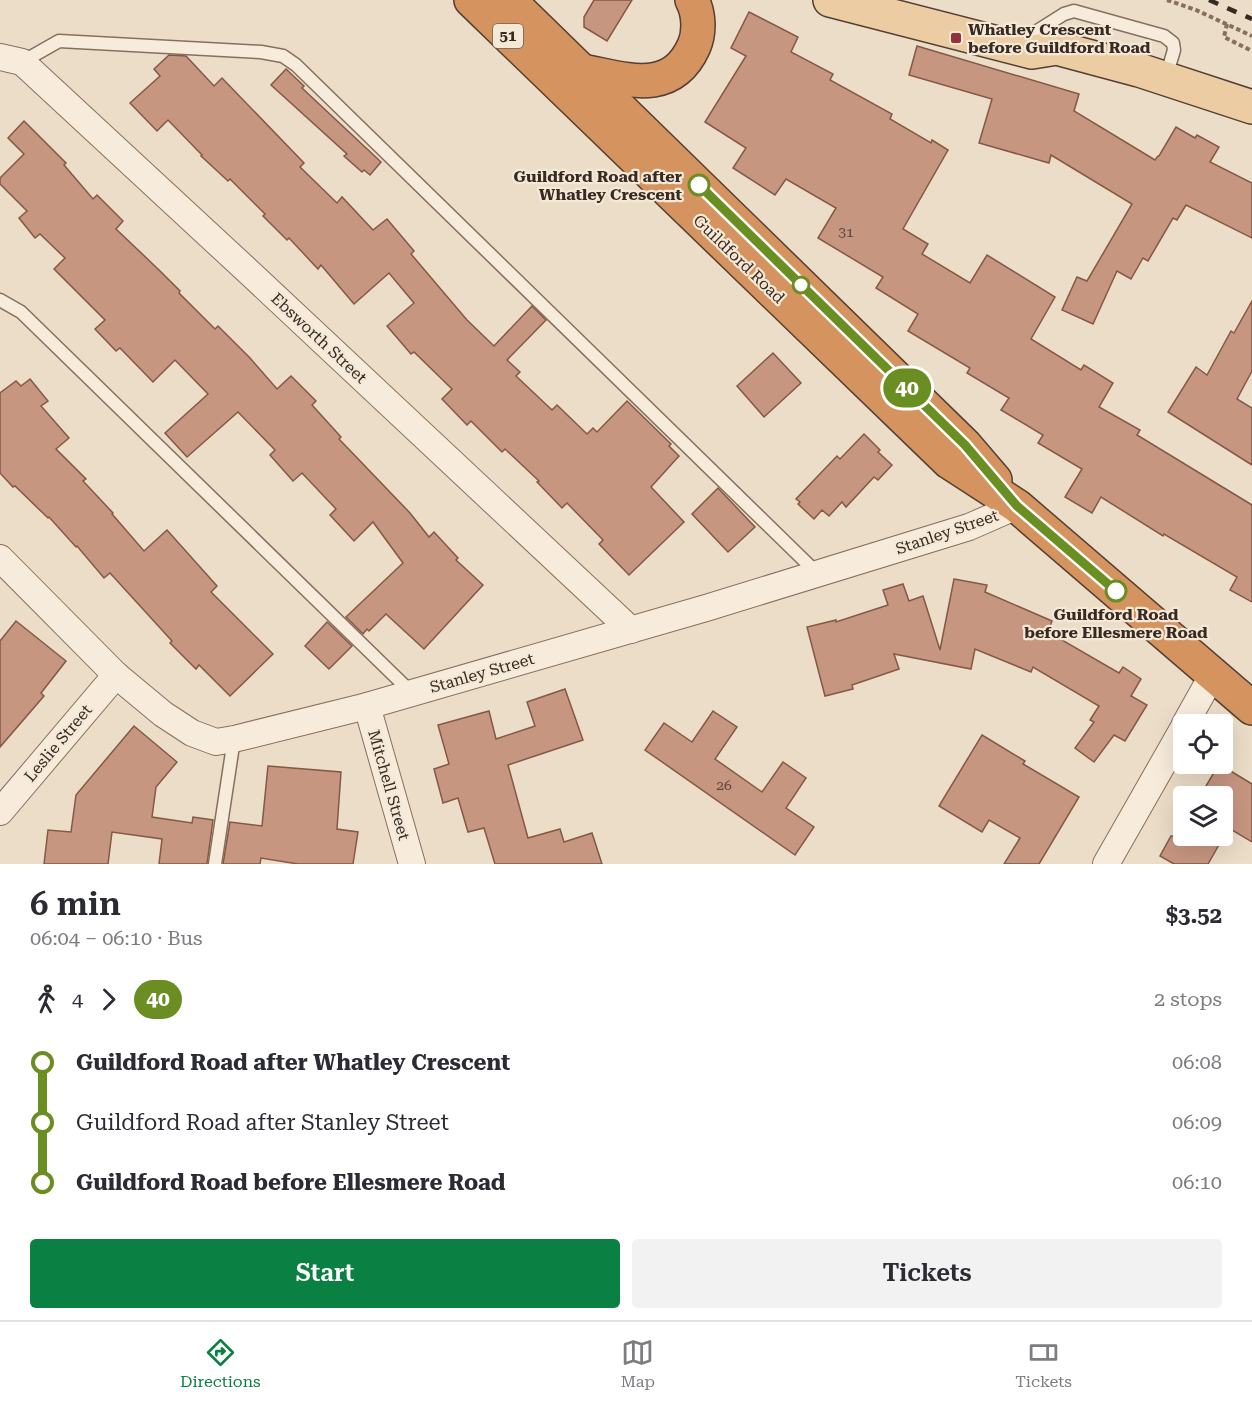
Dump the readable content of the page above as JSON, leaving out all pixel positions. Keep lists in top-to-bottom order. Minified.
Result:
{"streets":{"highway":["51","Guildford Road"],"street":["Ebsworth Street","Stanley Street","Leslie Street","Mitchell Street"]},"crossings":[["Guildford Road","Stanley Street"],["Ebsworth Street","Stanley Street"],["Stanley Street","Leslie Street"],["Stanley Street","Mitchell Street"]],"places":{"transit":["Whatley Crescent before Guildford Road"],"other":["Guildford Road after Whatley Crescent","Guildford Road before Ellesmere Road"]},"lines":["bus line 40"],"house_numbers":["31","26"],"page":{"on_map":"40","heading":["6 min","06:04 – 06:10 · Bus","$3.52"],"legs":["4","40","2 stops"],"list":[{"name":"Guildford Road after Whatley Crescent","value":"06:08"},{"name":"Guildford Road after Stanley Street","value":"06:09"},{"name":"Guildford Road before Ellesmere Road","value":"06:10"}],"buttons":["Start","Tickets"],"tabs":["Directions","Map","Tickets"]}}
